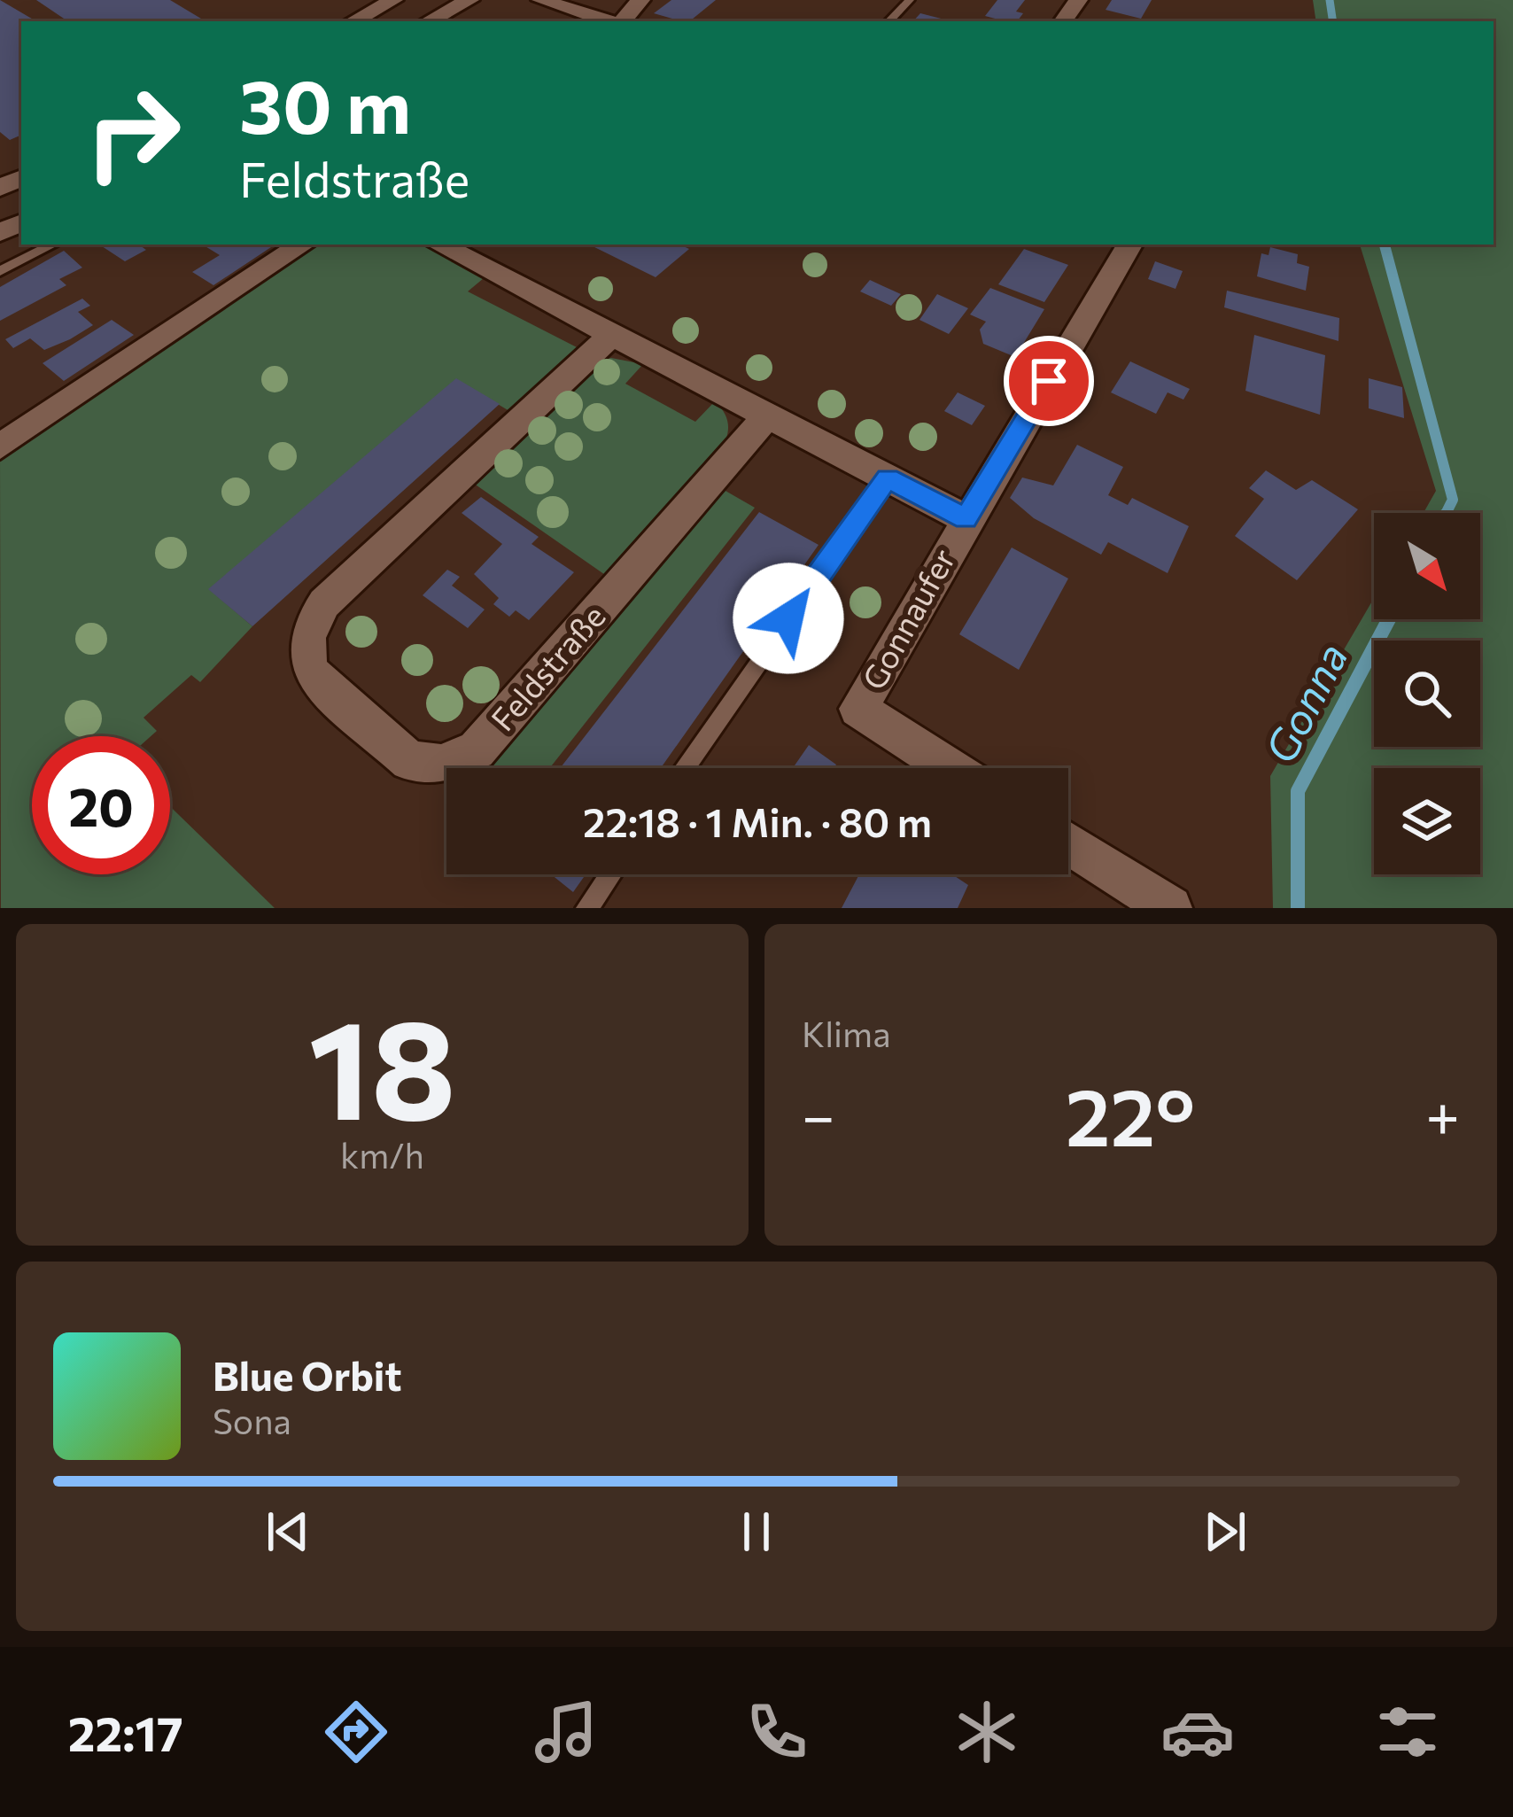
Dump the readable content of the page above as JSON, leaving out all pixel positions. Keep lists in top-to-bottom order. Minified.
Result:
{"streets":{"street":["Gonnaufer","Feldstraße"]},"water":["Gonna"],"north":"bottom right","page":{"turn":["30 m","Feldstraße"],"limit":"20","trip":"22:18 · 1 Min. · 80 m","tile":[["18","km/h"],"Klima"],"heat":["−","22°","+"],"song":["Blue Orbit","Sona"],"tabs":"22:17"}}
